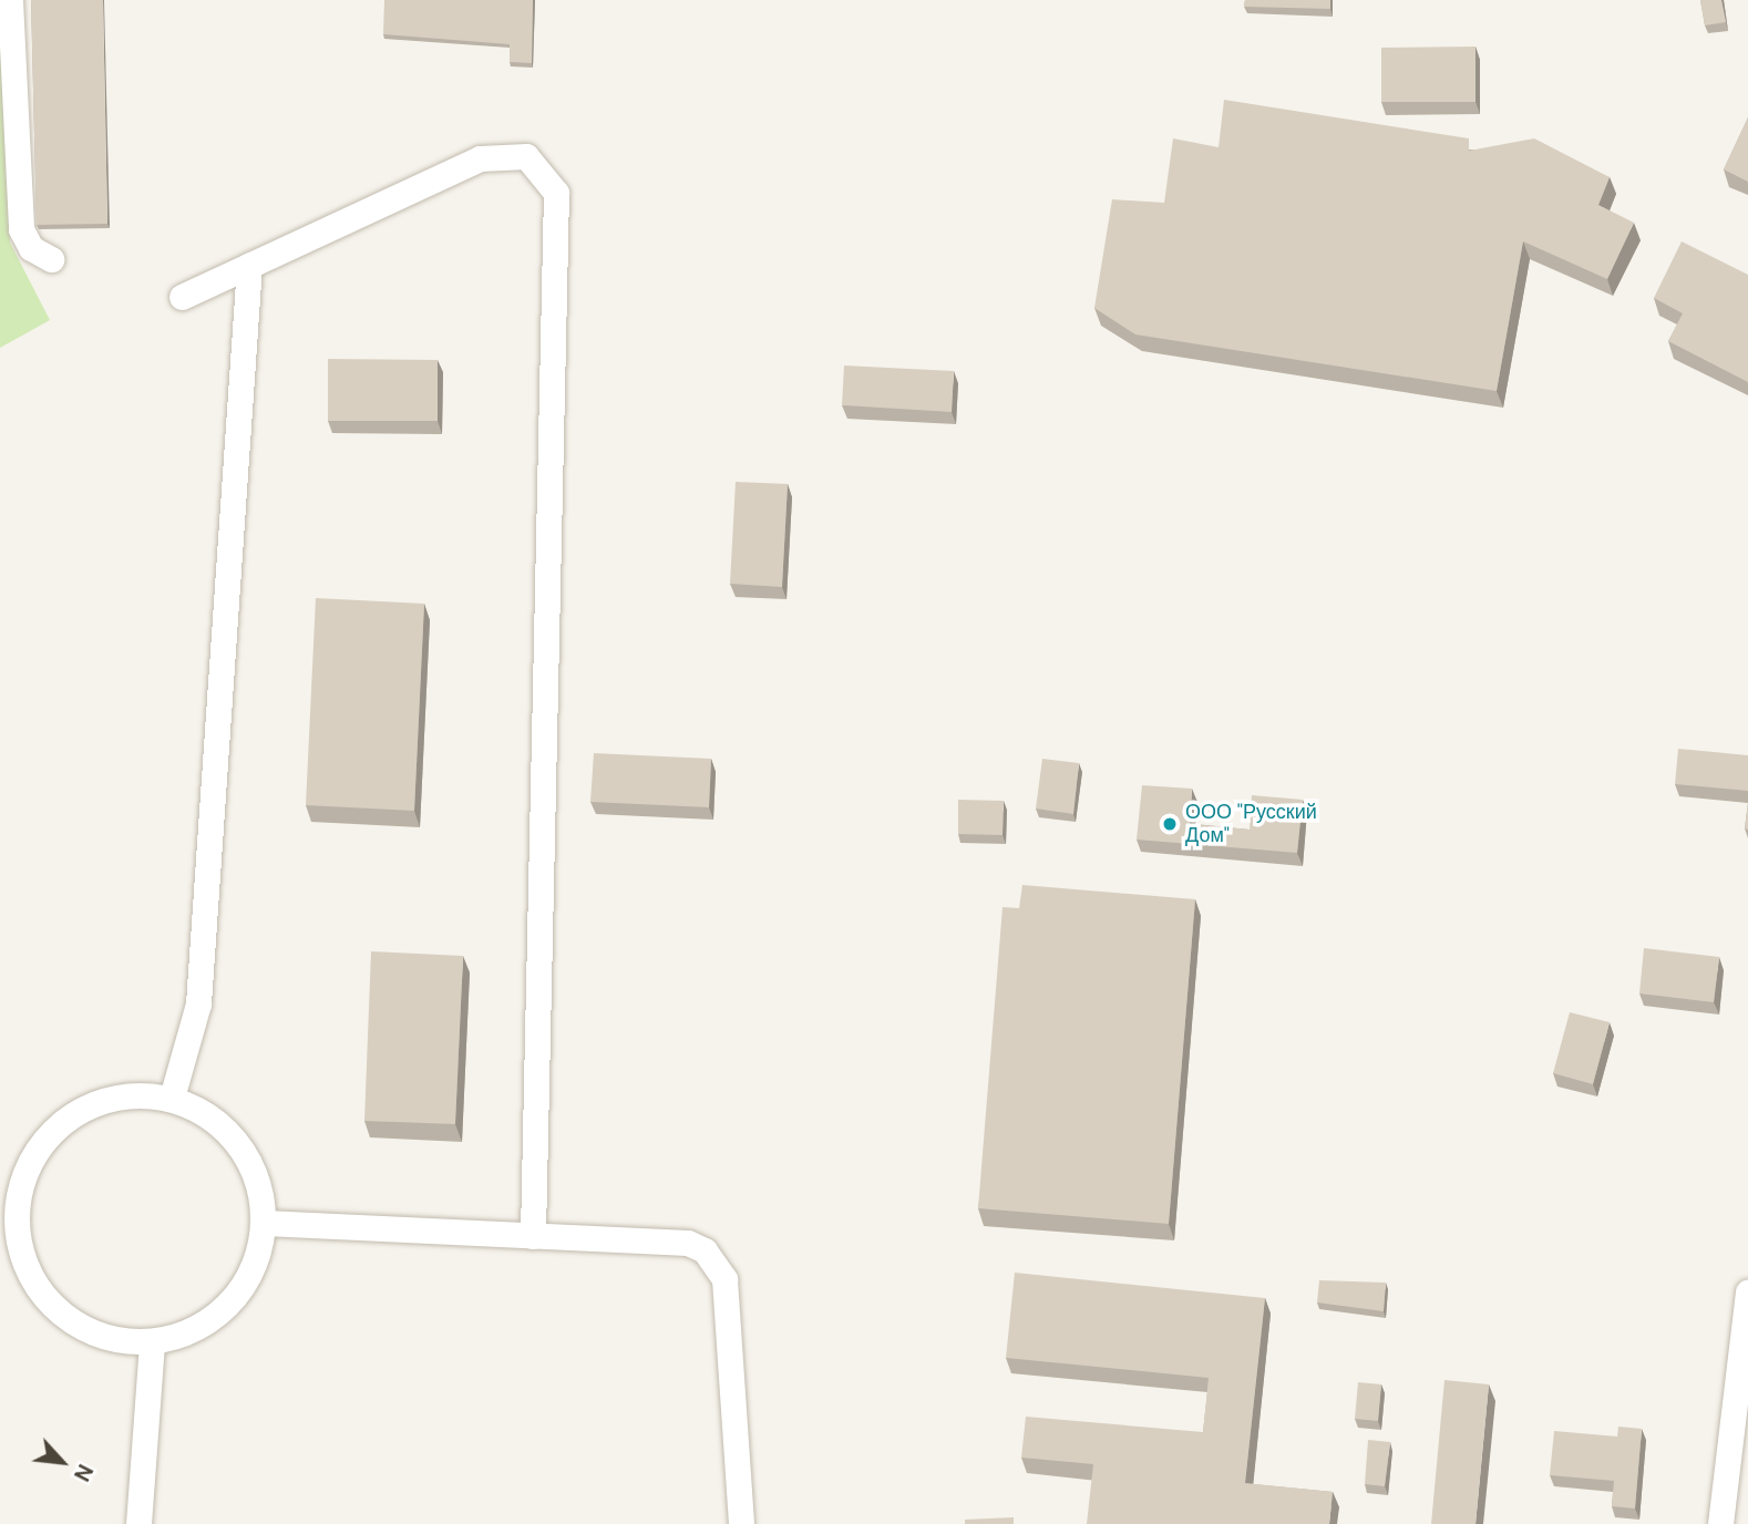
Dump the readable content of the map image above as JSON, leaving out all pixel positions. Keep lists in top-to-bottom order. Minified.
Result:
{"places":["ООО \"Русский Дом\""],"north":"bottom right"}
